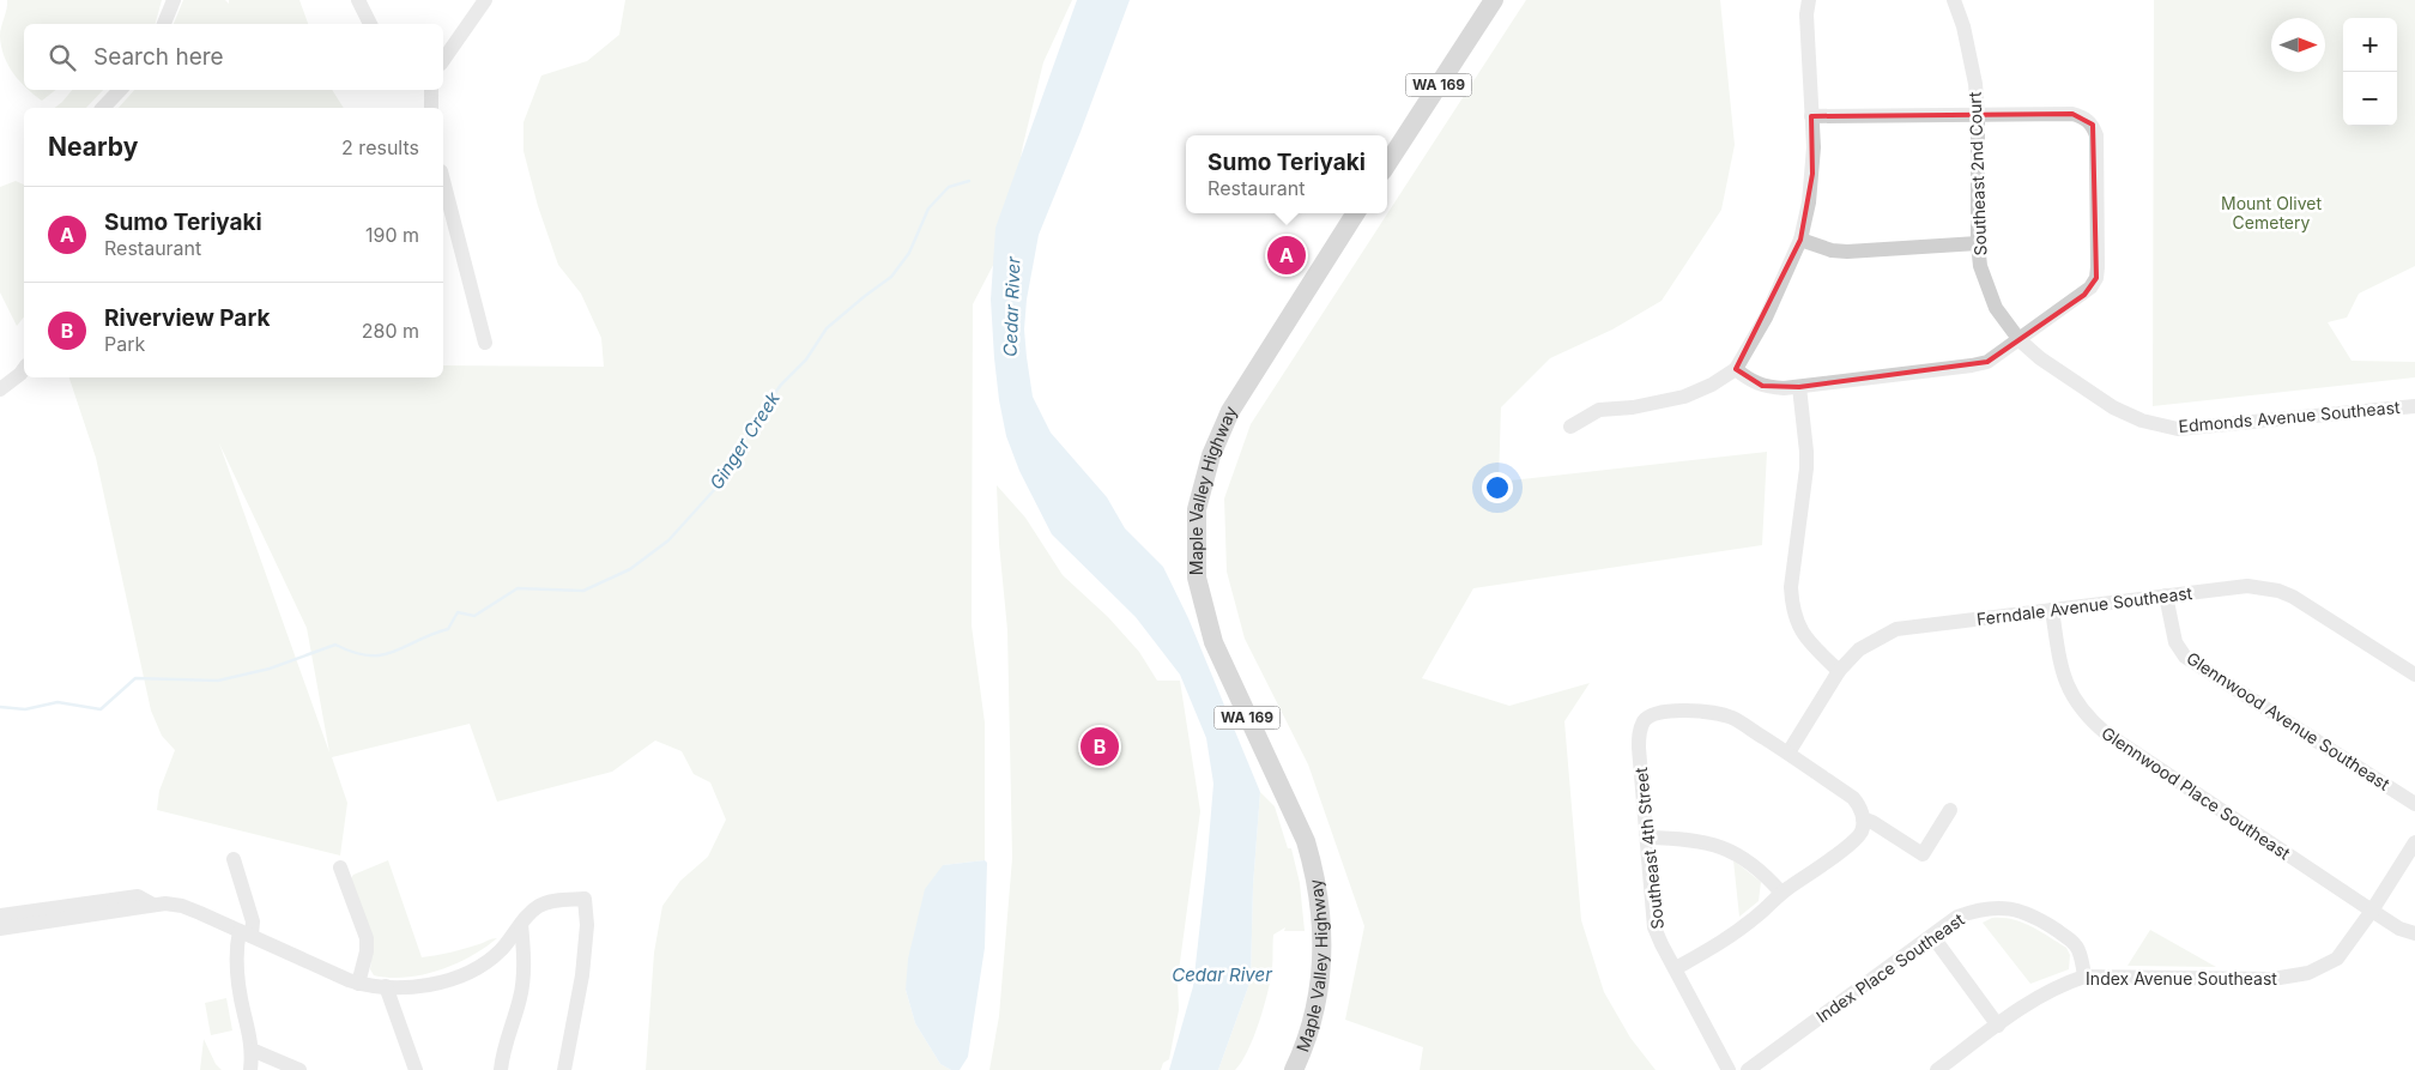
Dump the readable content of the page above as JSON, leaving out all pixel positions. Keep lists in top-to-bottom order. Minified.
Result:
{"streets":{"main road":["WA 169","Maple Valley Highway"],"street":["Southeast 2nd Court","Edmonds Avenue Southeast","Ferndale Avenue Southeast","Glennwood Avenue Southeast","Glennwood Place Southeast","Southeast 4th Street","Index Place Southeast","Index Avenue Southeast"]},"crossings":[["Southeast 2nd Court","Edmonds Avenue Southeast"],["Ferndale Avenue Southeast","Glennwood Avenue Southeast"],["Ferndale Avenue Southeast","Glennwood Place Southeast"],["Ferndale Avenue Southeast","Southeast 4th Street"],["Glennwood Place Southeast","Index Avenue Southeast"],["Index Place Southeast","Index Avenue Southeast"]],"water":["Cedar River","Ginger Creek"],"parks":["Mount Olivet Cemetery"],"north":"right","page":{"map_buttons":["+","−"],"search":"Search here","heading":["Nearby","2 results"],"popup":["Sumo Teriyaki","Restaurant"],"list":[{"mark":"A","name":"Sumo Teriyaki","note":"Restaurant","value":"190 m"},{"mark":"B","name":"Riverview Park","note":"Park","value":"280 m"}],"pins":["A","B"]}}
